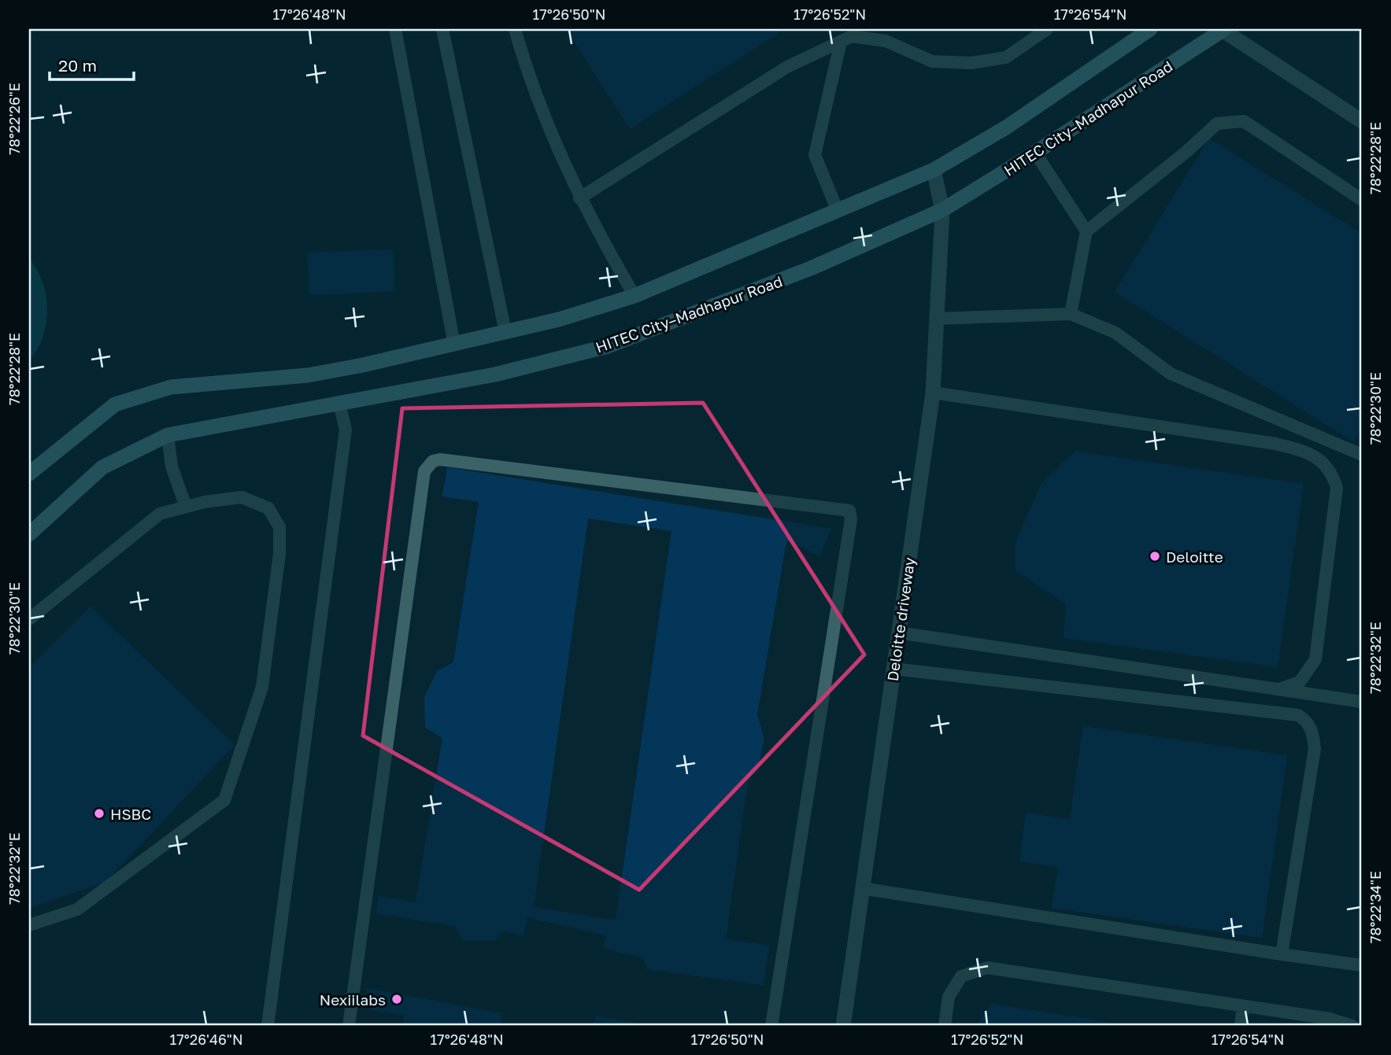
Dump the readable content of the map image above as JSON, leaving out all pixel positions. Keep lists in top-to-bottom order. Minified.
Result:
{"streets":{"main road":["HITEC City–Madhapur Road"],"street":["Deloitte driveway"]},"crossings":[["HITEC City–Madhapur Road","Deloitte driveway"]],"places":["Deloitte","HSBC","Nexiilabs"],"scale_bar":"20 m","coordinates":["17°26'48\"N","17°26'50\"N","17°26'52\"N","17°26'54\"N","78°22'26\"E","78°22'28\"E","78°22'30\"E","78°22'32\"E","78°22'34\"E","17°26'46\"N"]}
